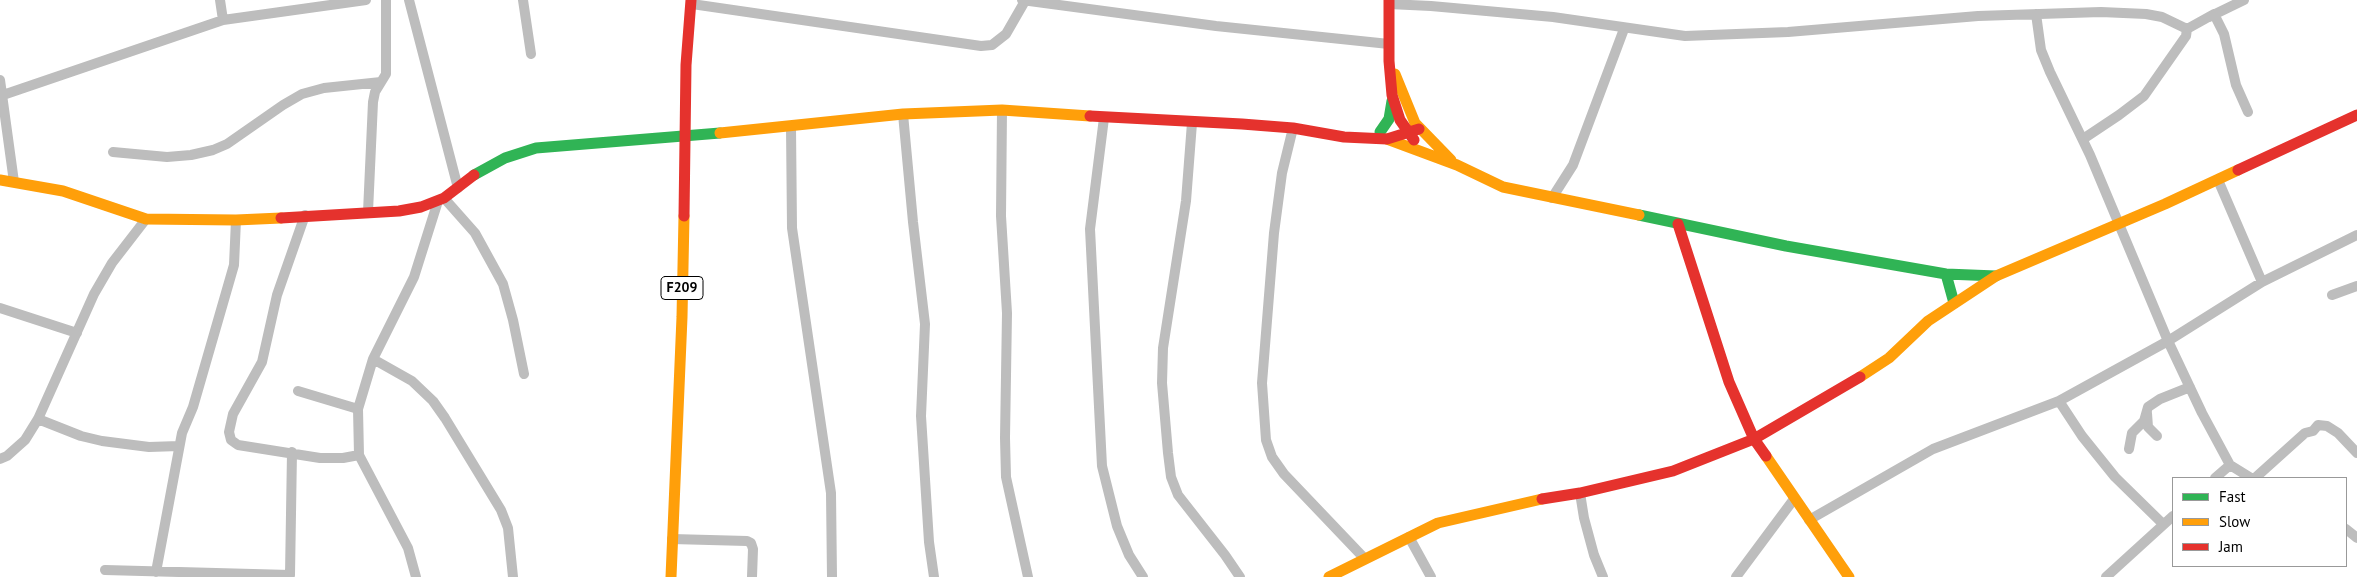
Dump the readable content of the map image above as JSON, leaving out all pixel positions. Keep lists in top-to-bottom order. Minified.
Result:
{"streets":{"street":["F209"]},"legend":["Fast","Slow","Jam"]}
